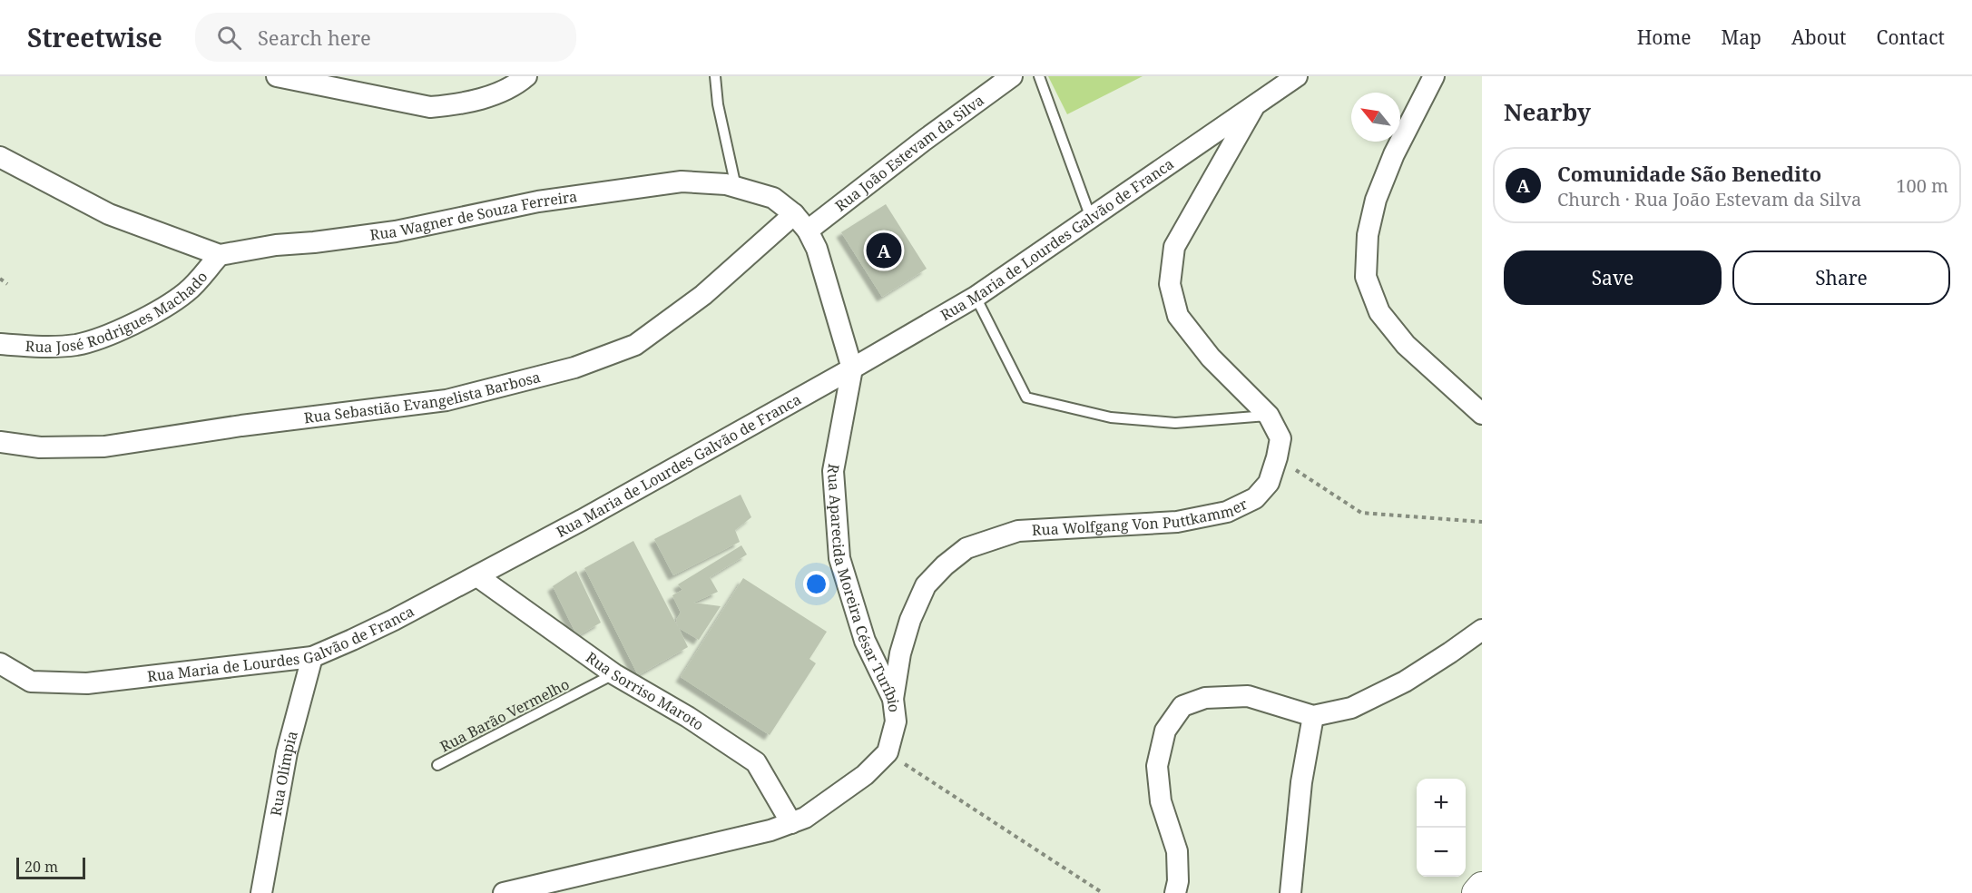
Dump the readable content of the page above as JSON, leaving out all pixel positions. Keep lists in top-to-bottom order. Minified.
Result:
{"streets":{"street":["Rua João Estevam da Silva","Rua Wagner de Souza Ferreira","Rua Maria de Lourdes Galvão de Franca","Rua José Rodrigues Machado","Rua Sebastião Evangelista Barbosa","Rua Wolfgang Von Puttkammer","Rua Aparecida Moreira César Turíbio","Rua Sorriso Maroto","Rua Olímpia"],"lane":["Rua Barão Vermelho"]},"crossings":[["Rua João Estevam da Silva","Rua Wagner de Souza Ferreira"],["Rua Wagner de Souza Ferreira","Rua Maria de Lourdes Galvão de Franca"],["Rua Wagner de Souza Ferreira","Rua José Rodrigues Machado"],["Rua Wagner de Souza Ferreira","Rua Sebastião Evangelista Barbosa"],["Rua Wagner de Souza Ferreira","Rua Aparecida Moreira César Turíbio"],["Rua Maria de Lourdes Galvão de Franca","Rua Wolfgang Von Puttkammer"],["Rua Maria de Lourdes Galvão de Franca","Rua Aparecida Moreira César Turíbio"],["Rua Maria de Lourdes Galvão de Franca","Rua Sorriso Maroto"],["Rua Maria de Lourdes Galvão de Franca","Rua Olímpia"],["Rua Wolfgang Von Puttkammer","Rua Aparecida Moreira César Turíbio"],["Rua Sorriso Maroto","Rua Barão Vermelho"]],"scale_bar":"20 m","north":"top left","page":{"header":"Streetwise","search":"Search here","nav":["Home","Map","About","Contact"],"heading":"Nearby","list":[{"mark":"A","name":"Comunidade São Benedito","note":"Church · Rua João Estevam da Silva","value":"100 m"}],"pins":"A","buttons":["Save","Share"],"map_buttons":["+","−"],"scale":"20 m"}}
